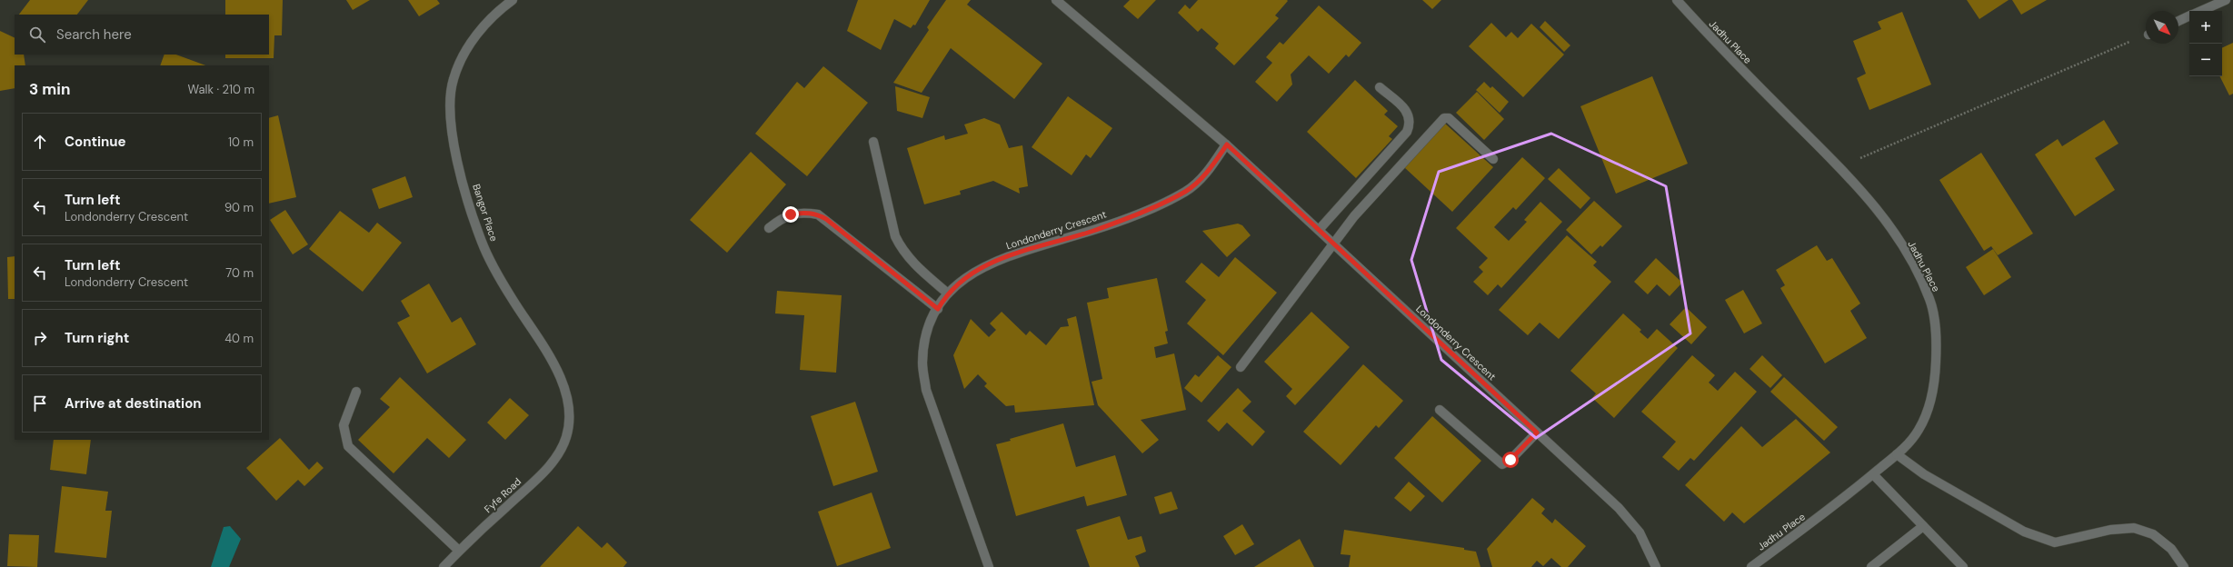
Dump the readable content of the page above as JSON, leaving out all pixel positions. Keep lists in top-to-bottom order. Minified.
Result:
{"streets":{"street":["Jadhu Place","Bangor Place","Londonderry Crescent","Fyfe Road"]},"crossings":[["Bangor Place","Fyfe Road"]],"north":"bottom right","page":{"map_buttons":["+","−"],"search":"Search here","heading":["3 min","Walk · 210 m"],"list":[["Continue","10 m"],["Turn left","Londonderry Crescent","90 m"],["Turn left","Londonderry Crescent","70 m"],["Turn right","40 m"],"Arrive at destination"]}}
